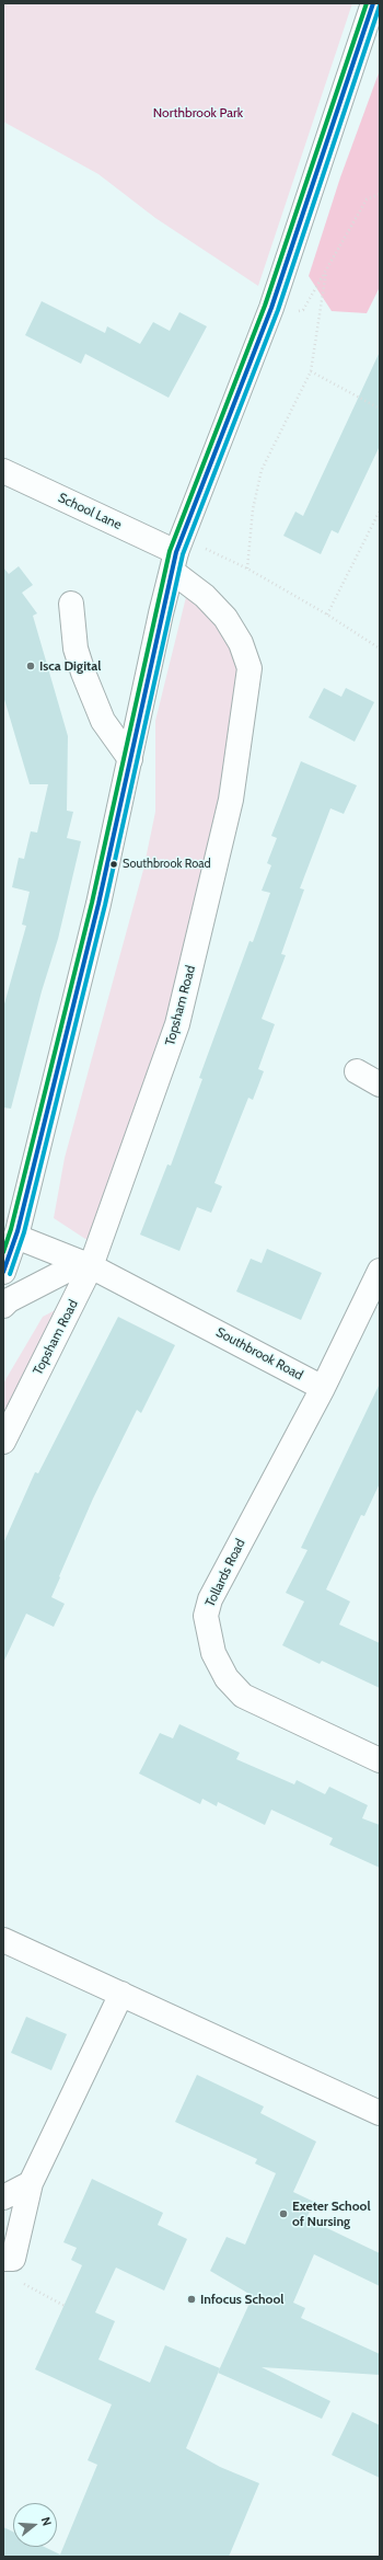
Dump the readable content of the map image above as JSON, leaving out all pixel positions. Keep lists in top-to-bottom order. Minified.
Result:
{"streets":{"street":["School Lane","Topsham Road","Southbrook Road","Tollards Road"]},"crossings":[["School Lane","Topsham Road"],["Topsham Road","Southbrook Road"],["Southbrook Road","Tollards Road"]],"parks":["Northbrook Park"],"places":["Isca Digital","Southbrook Road","Exeter School of Nursing","Infocus School"],"north":"right"}
